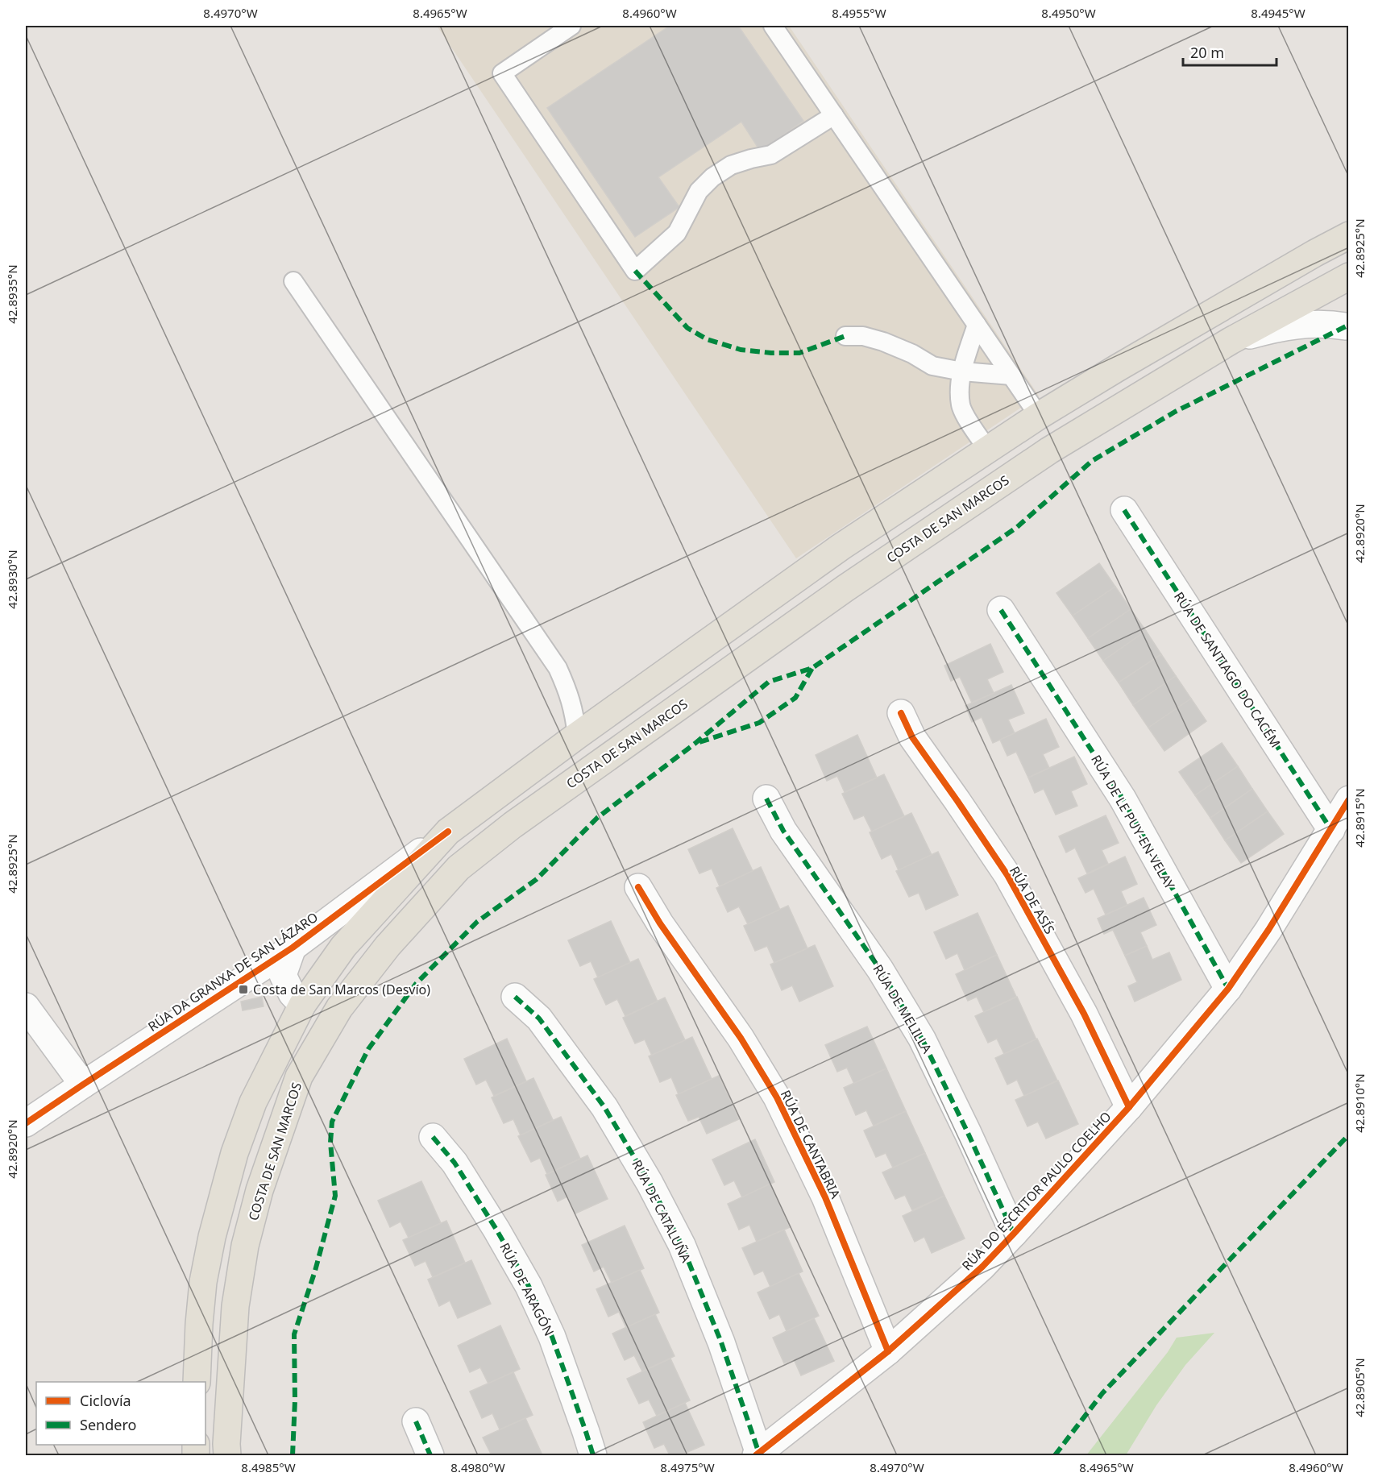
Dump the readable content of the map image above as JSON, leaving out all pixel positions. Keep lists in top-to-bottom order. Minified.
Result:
{"streets":{"main road":["COSTA DE SAN MARCOS"],"street":["RÚA DE SANTIAGO DO CACÉM","RÚA DE LE PUY-EN-VELAY","RÚA DE ASÍS","RÚA DA GRANXA DE SAN LÁZARO","RÚA DE MELILLA","RÚA DE CANTABRIA","RÚA DO ESCRITOR PAULO COELHO","RÚA DE CATALUÑA","RÚA DE ARAGÓN"]},"crossings":[["RÚA DE SANTIAGO DO CACÉM","RÚA DO ESCRITOR PAULO COELHO"],["RÚA DE LE PUY-EN-VELAY","RÚA DO ESCRITOR PAULO COELHO"],["RÚA DE ASÍS","RÚA DO ESCRITOR PAULO COELHO"],["RÚA DE MELILLA","RÚA DO ESCRITOR PAULO COELHO"],["RÚA DE CANTABRIA","RÚA DO ESCRITOR PAULO COELHO"],["RÚA DO ESCRITOR PAULO COELHO","RÚA DE CATALUÑA"]],"places":{"transit":["Costa de San Marcos (Desvío)"]},"legend":["Ciclovía","Sendero"],"scale_bar":"20 m","coordinates":["8.4970°W","8.4965°W","8.4960°W","8.4955°W","8.4950°W","8.4945°W","42.8925°N","42.8935°N","42.8920°N","42.8930°N","42.8915°N","42.8910°N","42.8905°N","8.4985°W","8.4980°W","8.4975°W"]}
